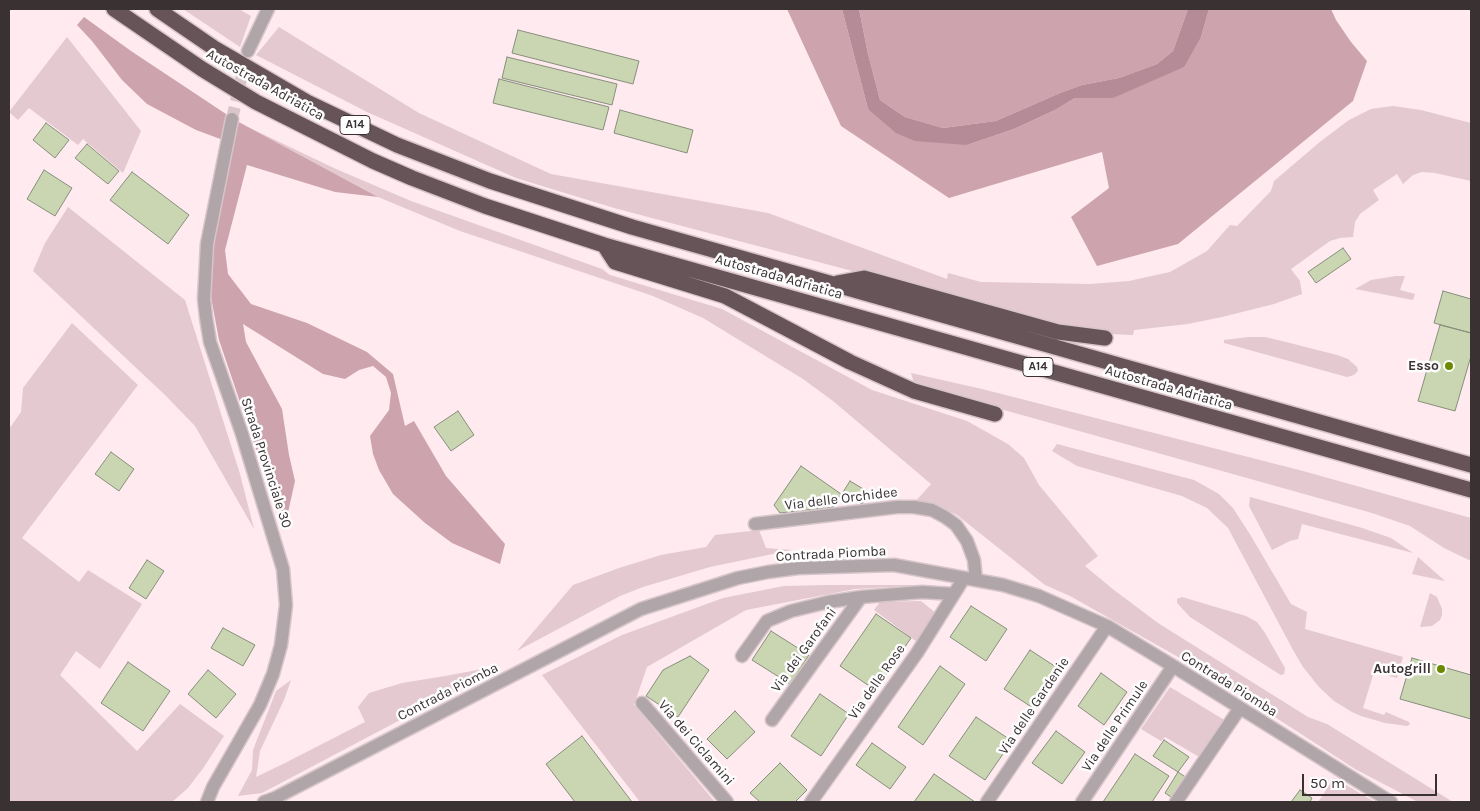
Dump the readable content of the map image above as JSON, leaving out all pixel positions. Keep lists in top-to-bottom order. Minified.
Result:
{"streets":{"highway":["Autostrada Adriatica","A14"],"street":["Strada Provinciale 30","Via delle Orchidee","Contrada Piomba","Via dei Garofani","Via delle Rose","Via delle Gardenie","Via delle Primule","Via dei Ciclamini"]},"crossings":[["Via delle Orchidee","Contrada Piomba"],["Via delle Orchidee","Via delle Rose"],["Contrada Piomba","Via delle Rose"],["Contrada Piomba","Via delle Gardenie"],["Contrada Piomba","Via delle Primule"]],"places":["Esso","Autogrill"],"scale_bar":"50 m"}
